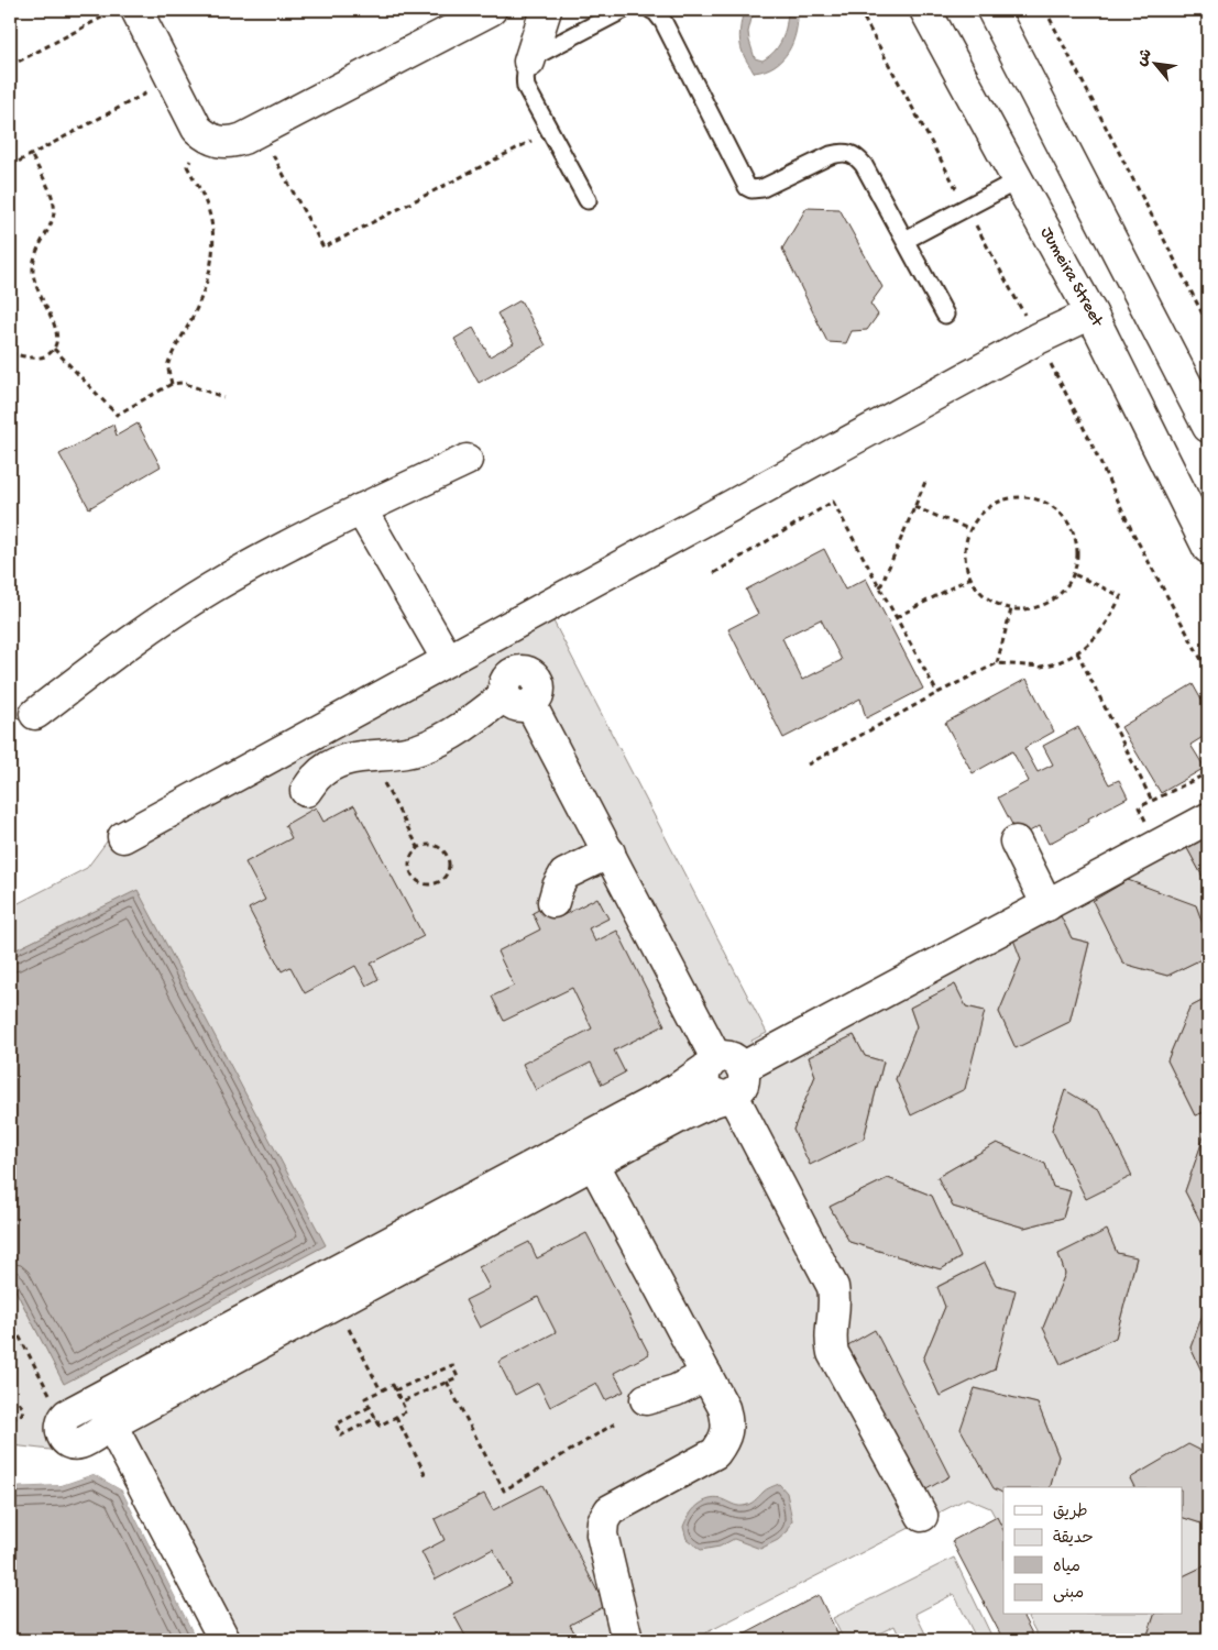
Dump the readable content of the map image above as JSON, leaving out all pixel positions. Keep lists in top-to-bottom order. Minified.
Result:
{"streets":{"street":["Jumeira Street"]},"legend":["طريق","حديقة","مياه","مبنى"],"north":"top left"}
